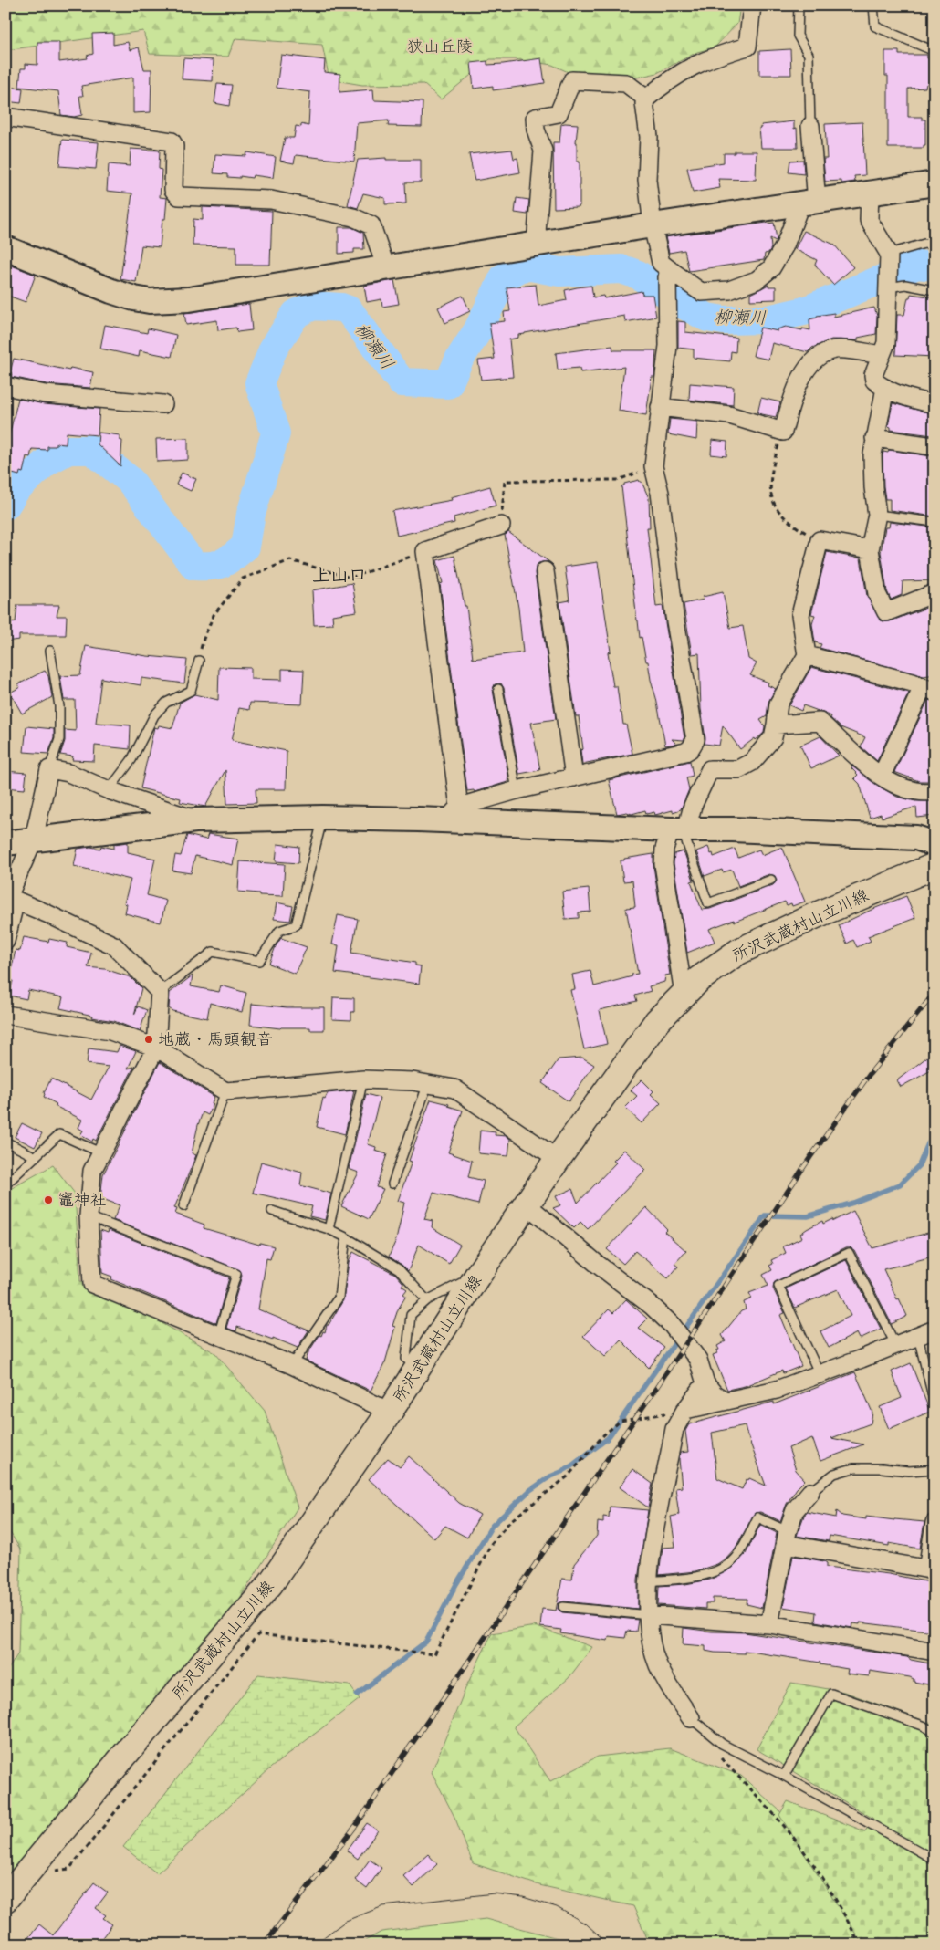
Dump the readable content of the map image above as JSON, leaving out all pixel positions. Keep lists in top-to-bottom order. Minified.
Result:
{"streets":{"main road":["所沢武蔵村山立川線"]},"districts":["上山口"],"water":["柳瀬川"],"parks":["狭山丘陵"],"places":["地蔵・馬頭観音","竈神社"]}
